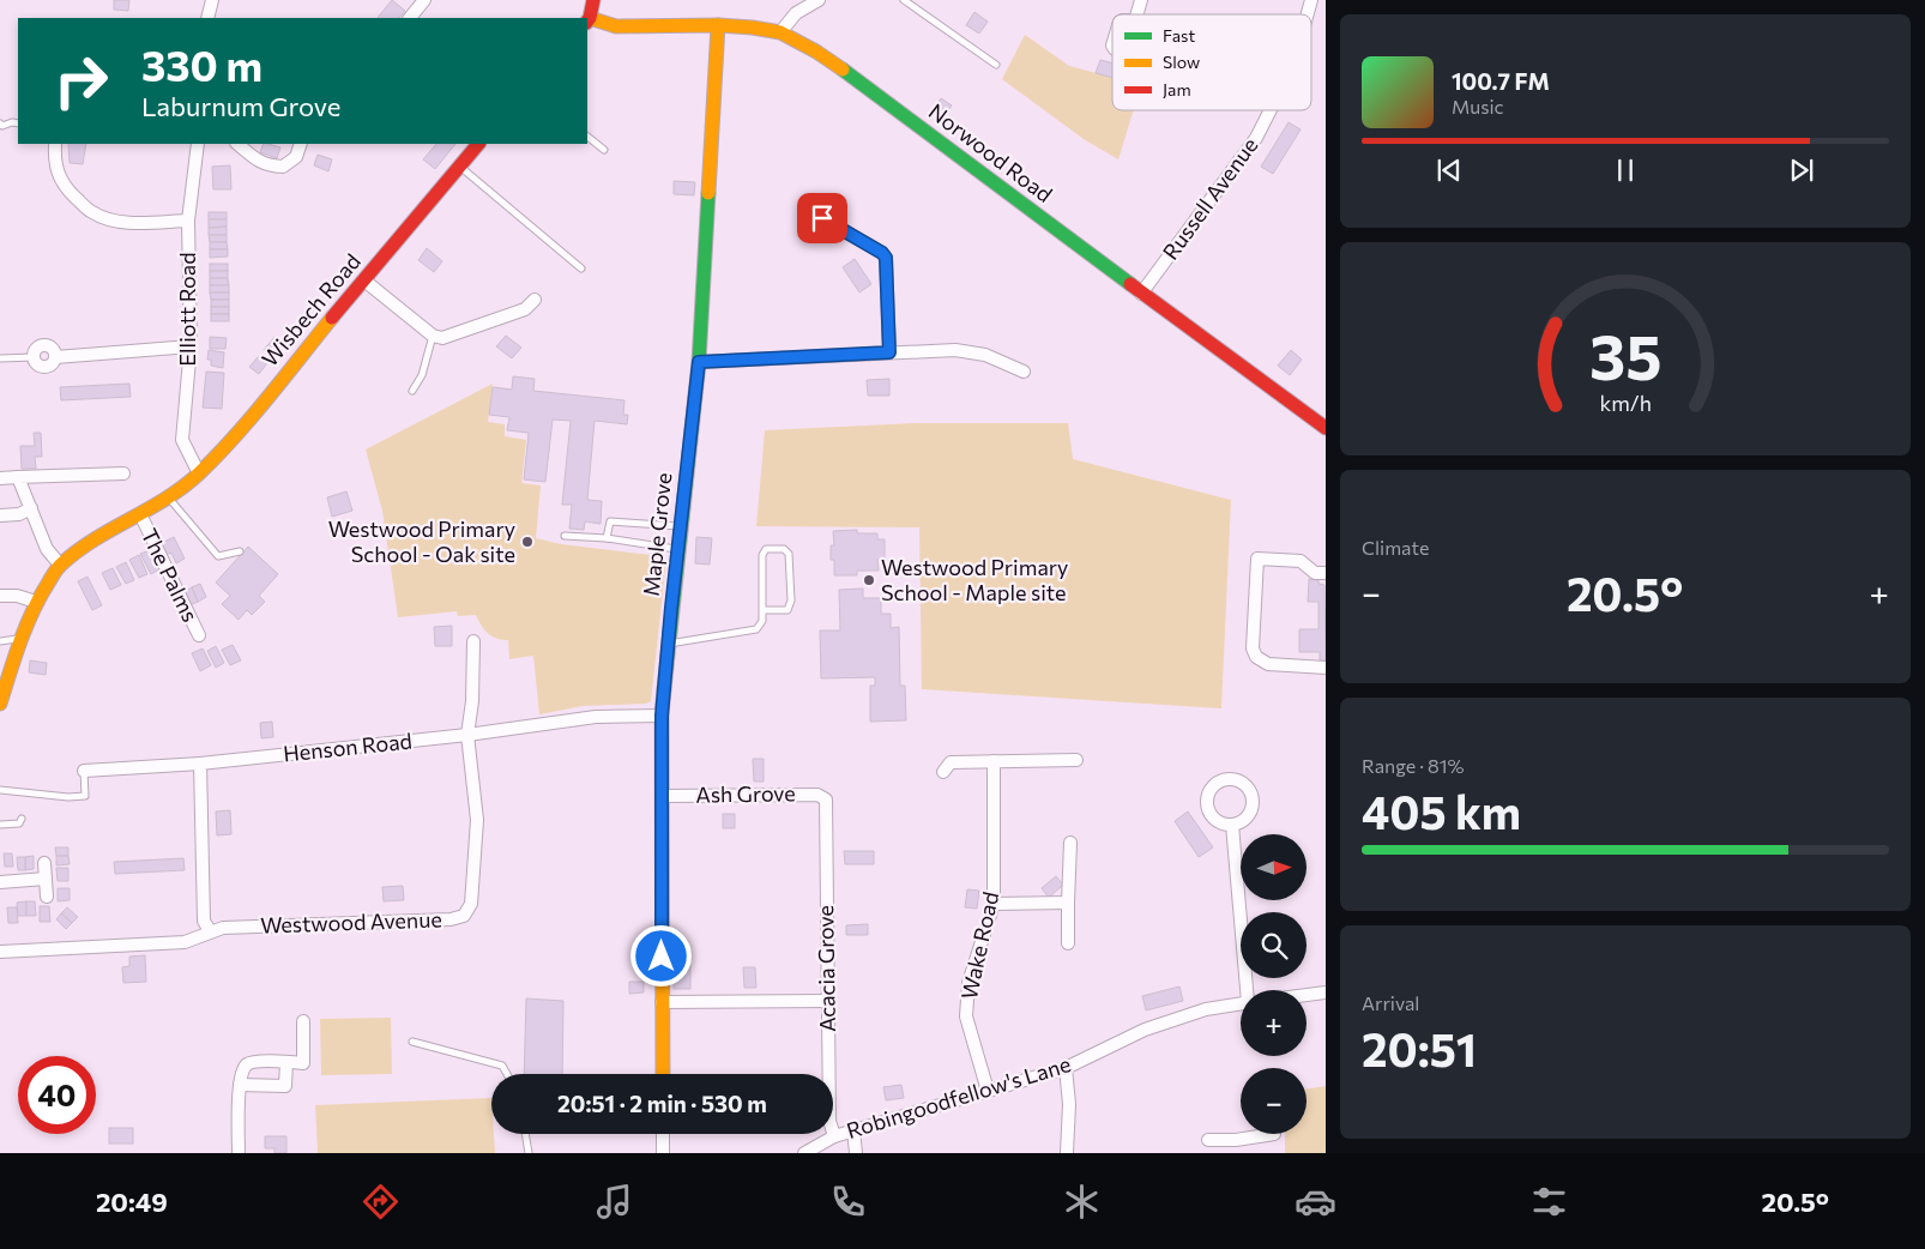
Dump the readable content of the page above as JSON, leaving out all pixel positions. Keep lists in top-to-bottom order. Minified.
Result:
{"streets":{"street":["Norwood Road","Russell Avenue","Elliott Road","Wisbech Road","Maple Grove","The Palms","Henson Road","Ash Grove","Westwood Avenue","Wake Road","Acacia Grove","Robingoodfellow's Lane"]},"crossings":[["Norwood Road","Russell Avenue"],["Norwood Road","Maple Grove"],["Elliott Road","Wisbech Road"],["Wisbech Road","The Palms"],["Maple Grove","Henson Road"],["Maple Grove","Ash Grove"],["Henson Road","Westwood Avenue"],["Ash Grove","Acacia Grove"],["Wake Road","Robingoodfellow's Lane"],["Acacia Grove","Robingoodfellow's Lane"]],"places":["Westwood Primary School - Oak site","Westwood Primary School - Maple site"],"legend":["Fast","Slow","Jam"],"north":"right","page":{"turn":["330 m","Laburnum Grove"],"song":["100.7 FM","Music"],"tile":["Climate",["Range · 81%","405 km"],["Arrival","20:51"]],"heat":["−","20.5°","+"],"map_buttons":["+","−"],"limit":"40","trip":"20:51 · 2 min · 530 m","tabs":["20:49","20.5°"],"gauge":["35","km/h"]}}
